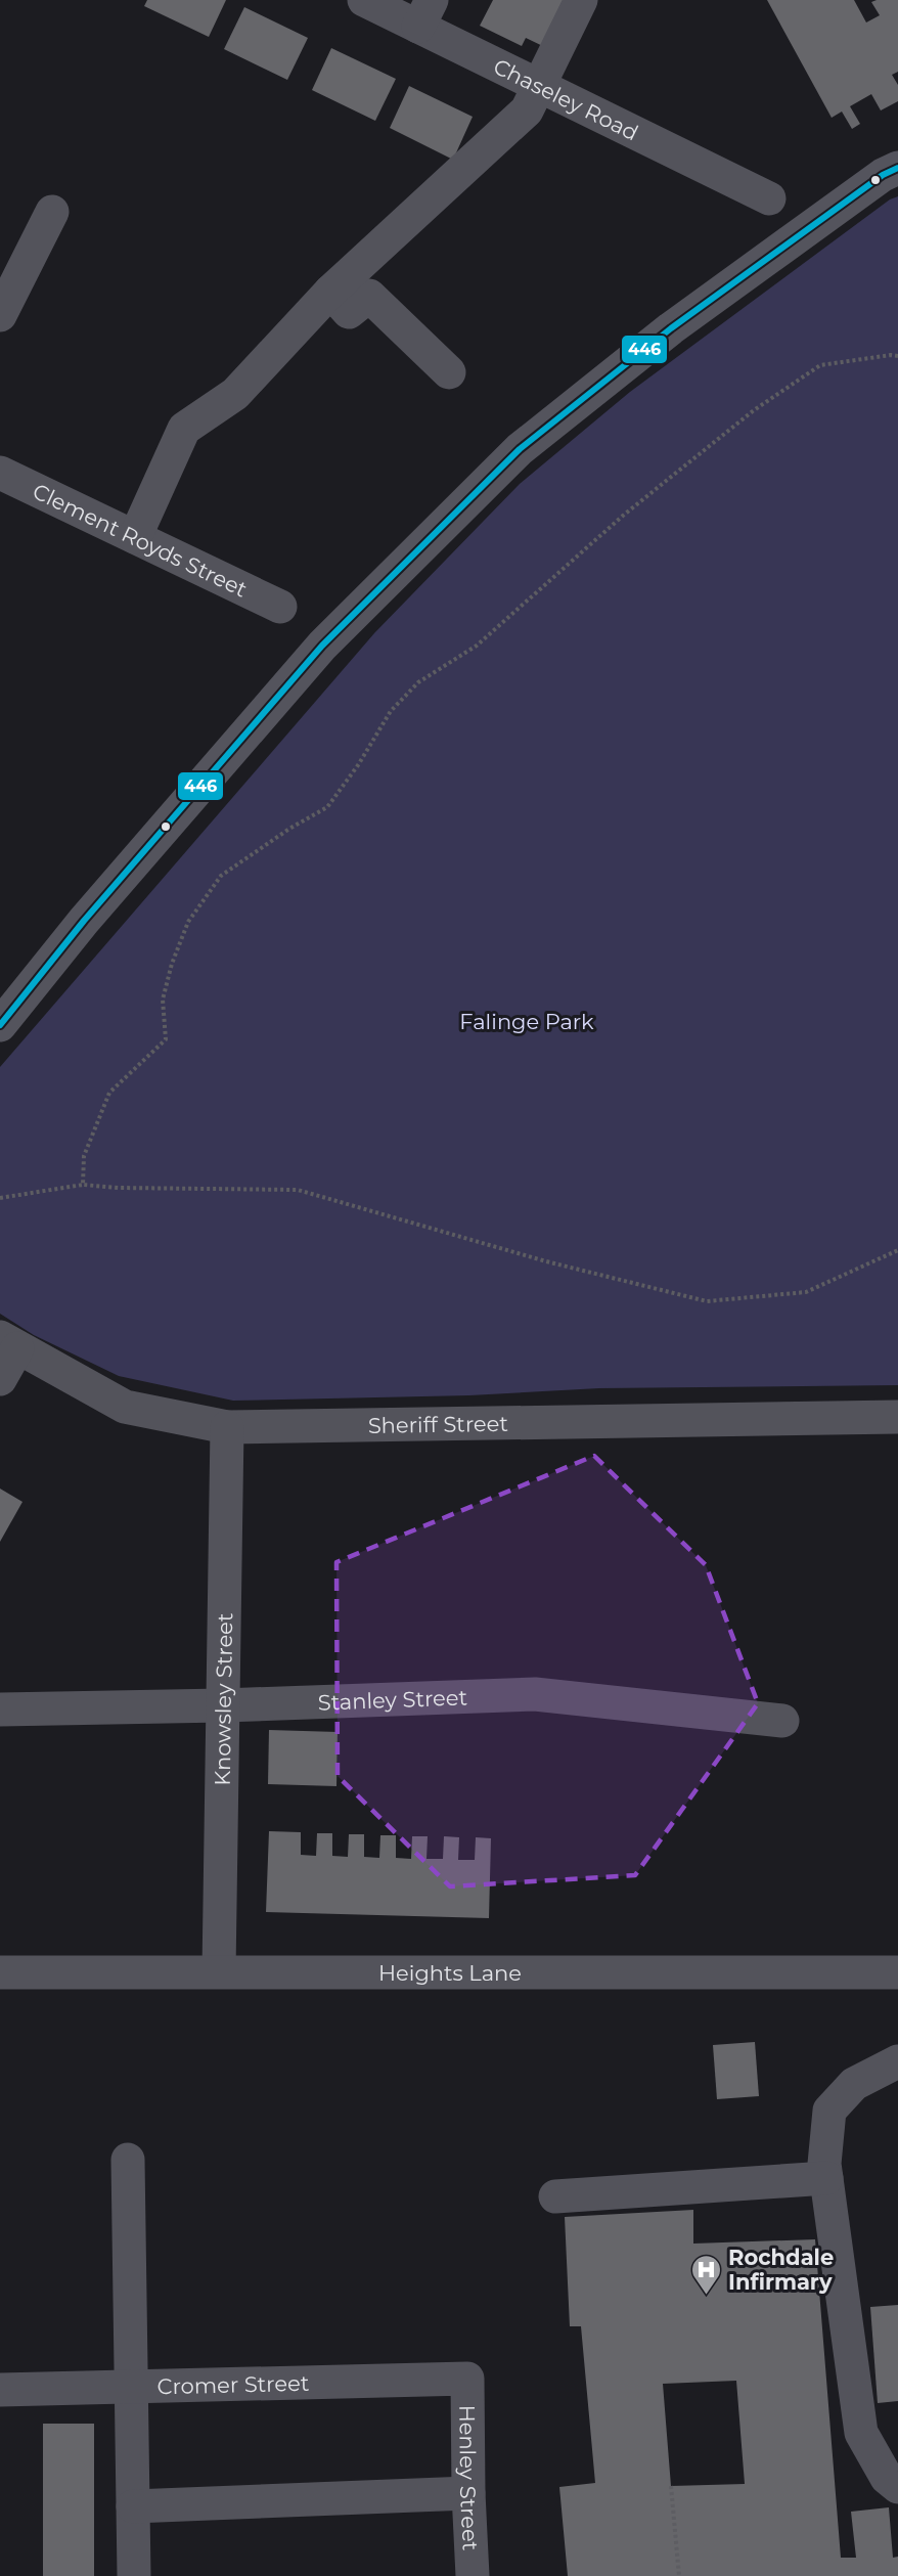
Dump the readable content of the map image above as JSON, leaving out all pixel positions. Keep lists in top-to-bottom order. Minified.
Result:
{"streets":{"street":["Chaseley Road","Clement Royds Street","Sheriff Street","Knowsley Street","Stanley Street","Heights Lane","Cromer Street","Henley Street"]},"crossings":[["Sheriff Street","Knowsley Street"],["Knowsley Street","Stanley Street"],["Knowsley Street","Heights Lane"],["Cromer Street","Henley Street"]],"parks":["Falinge Park"],"places":{"hospital":["Rochdale Infirmary"]},"lines":["transit line 446"]}
